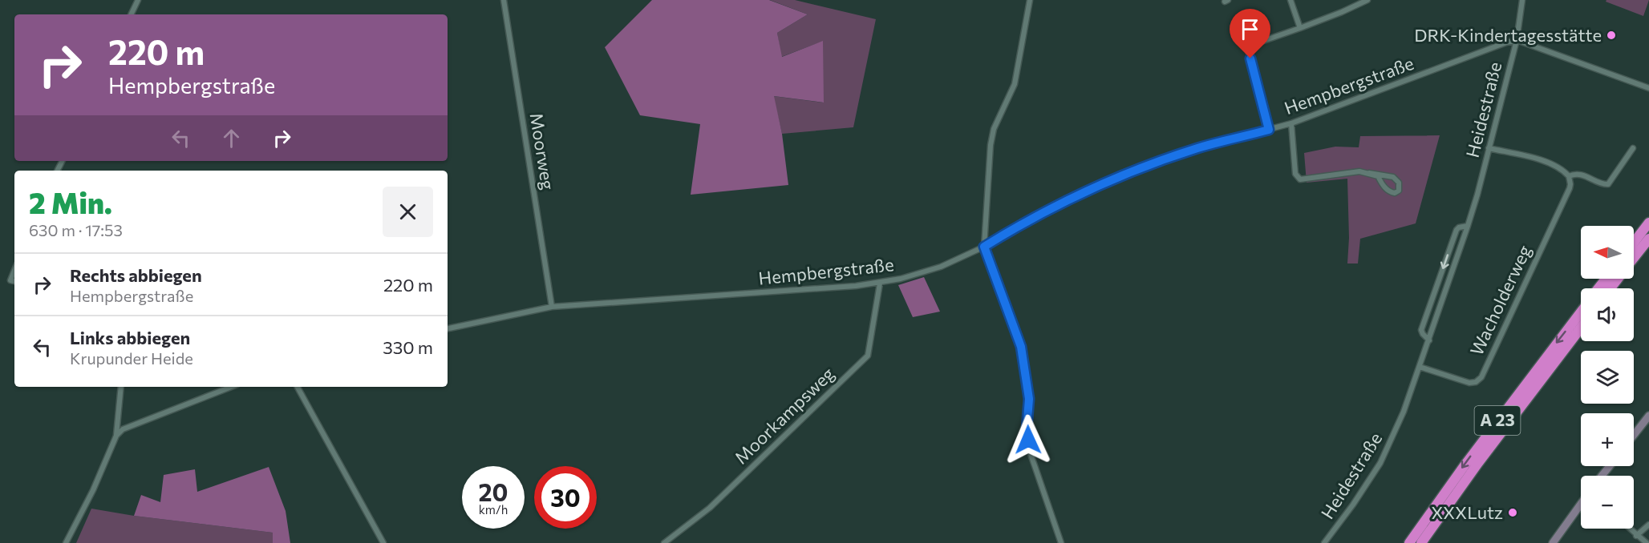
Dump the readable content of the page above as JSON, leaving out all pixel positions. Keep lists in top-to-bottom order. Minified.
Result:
{"streets":{"highway":["A 23"],"street":["Hempbergstraße","Heidestraße","Moorweg","Wacholderweg","Moorkampsweg"]},"crossings":[["Hempbergstraße","Heidestraße"],["Hempbergstraße","Moorweg"],["Hempbergstraße","Moorkampsweg"],["Heidestraße","Wacholderweg"]],"places":["DRK-Kindertagesstätte","XXXLutz"],"north":"left","page":{"turn":["220 m","Hempbergstraße"],"heading":["2 Min.","630 m · 17:53"],"map_buttons":["+","−"],"list":[{"name":"Rechts abbiegen","note":"Hempbergstraße","value":"220 m"},{"name":"Links abbiegen","note":"Krupunder Heide","value":"330 m"}],"speed":"20 km/h","limit":"30"}}
